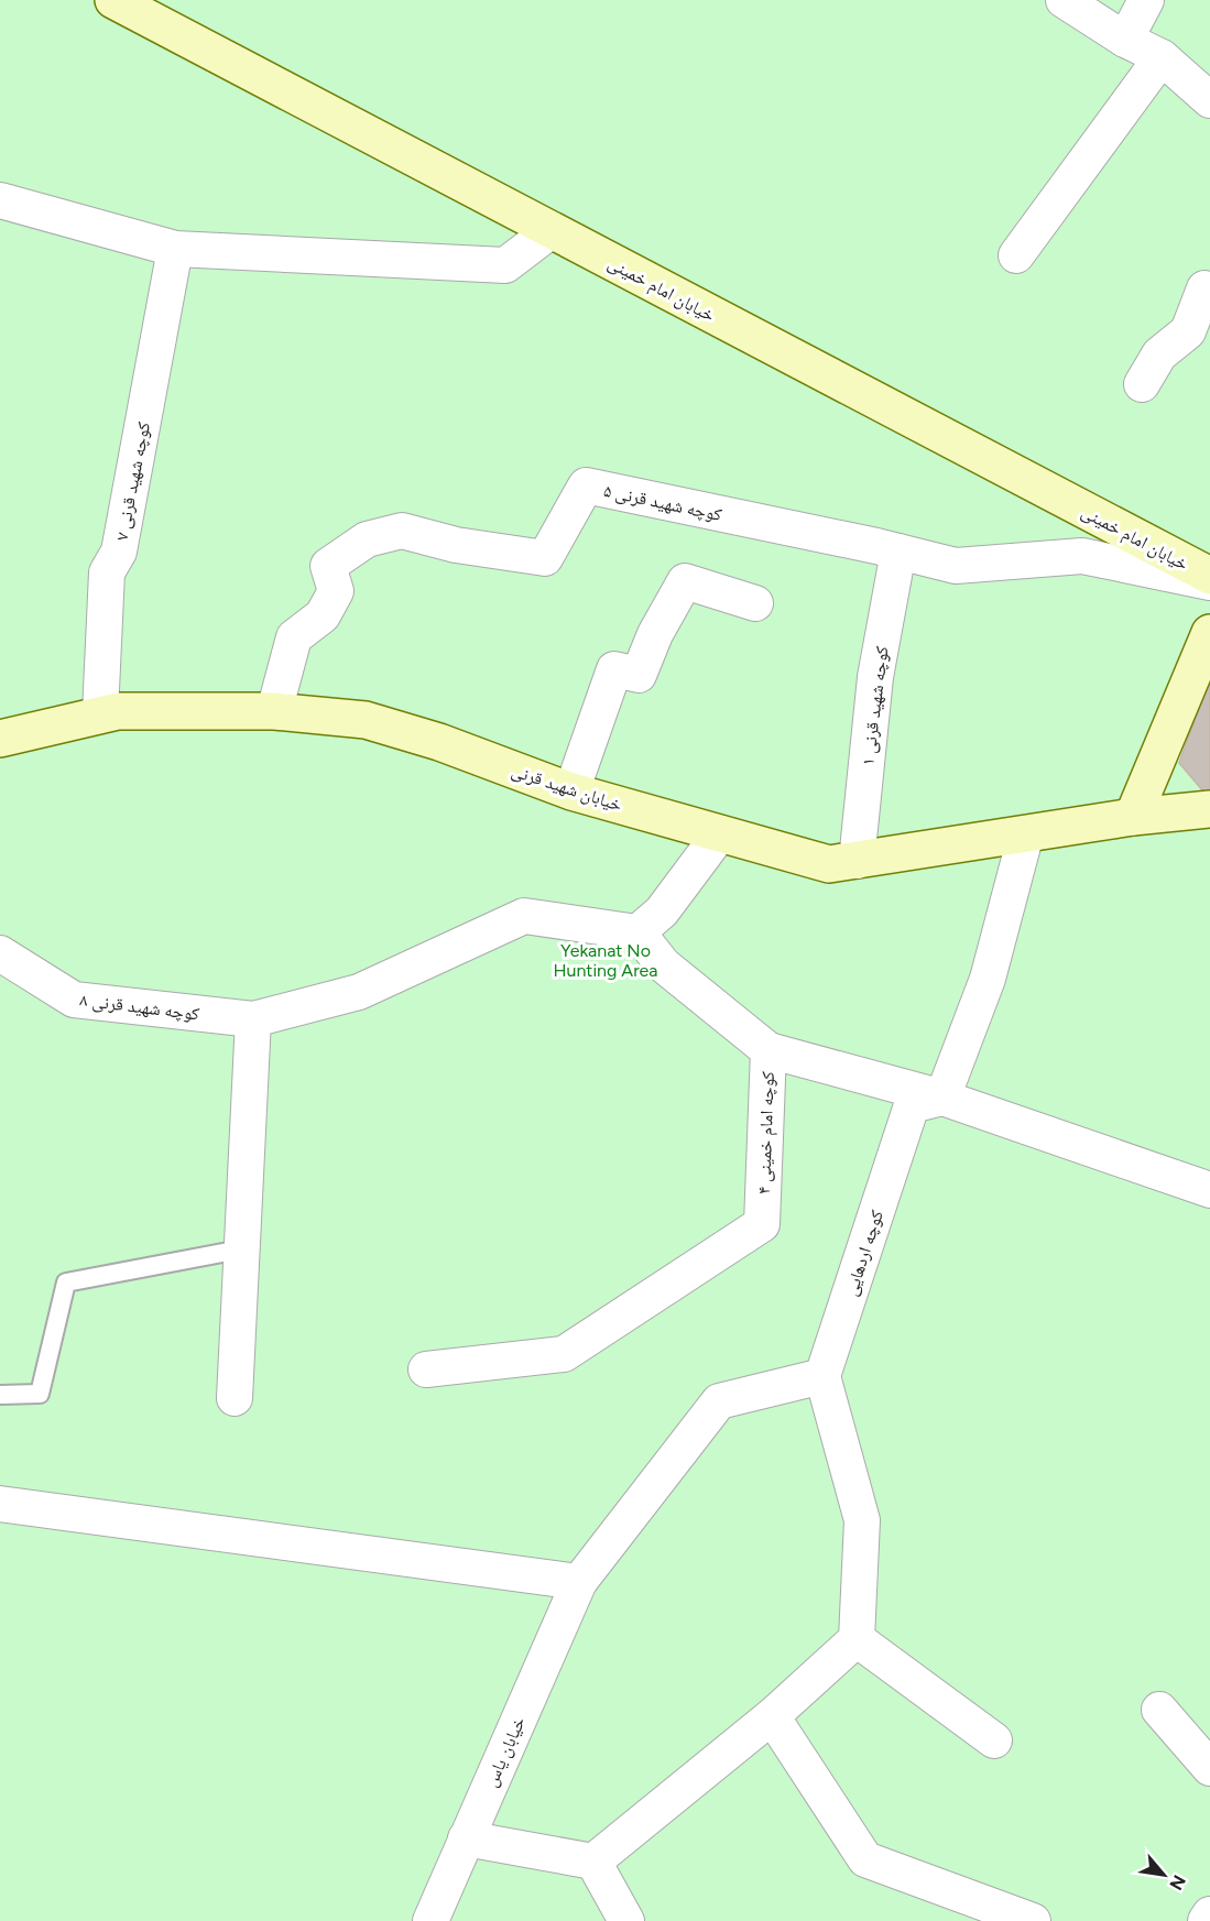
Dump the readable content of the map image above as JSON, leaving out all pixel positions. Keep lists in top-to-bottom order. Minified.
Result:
{"streets":{"main road":["خیابان امام خمینی","خیابان شهید قرنی"],"street":["کوچه شهید قرنی ۷","کوچه شهید قرنی ۵","کوچه شهید قرنی ۱","کوچه شهید قرنی ۸","کوچه امام خمینی ۴","کوچه اردهایی","خیابان یاس"]},"crossings":[["کوچه شهید قرنی ۷","خیابان شهید قرنی"],["کوچه شهید قرنی ۵","کوچه شهید قرنی ۱"],["کوچه شهید قرنی ۵","خیابان شهید قرنی"],["کوچه شهید قرنی ۱","خیابان شهید قرنی"],["کوچه امام خمینی ۴","کوچه اردهایی"]],"parks":["Yekanat No Hunting Area"],"north":"bottom right"}
